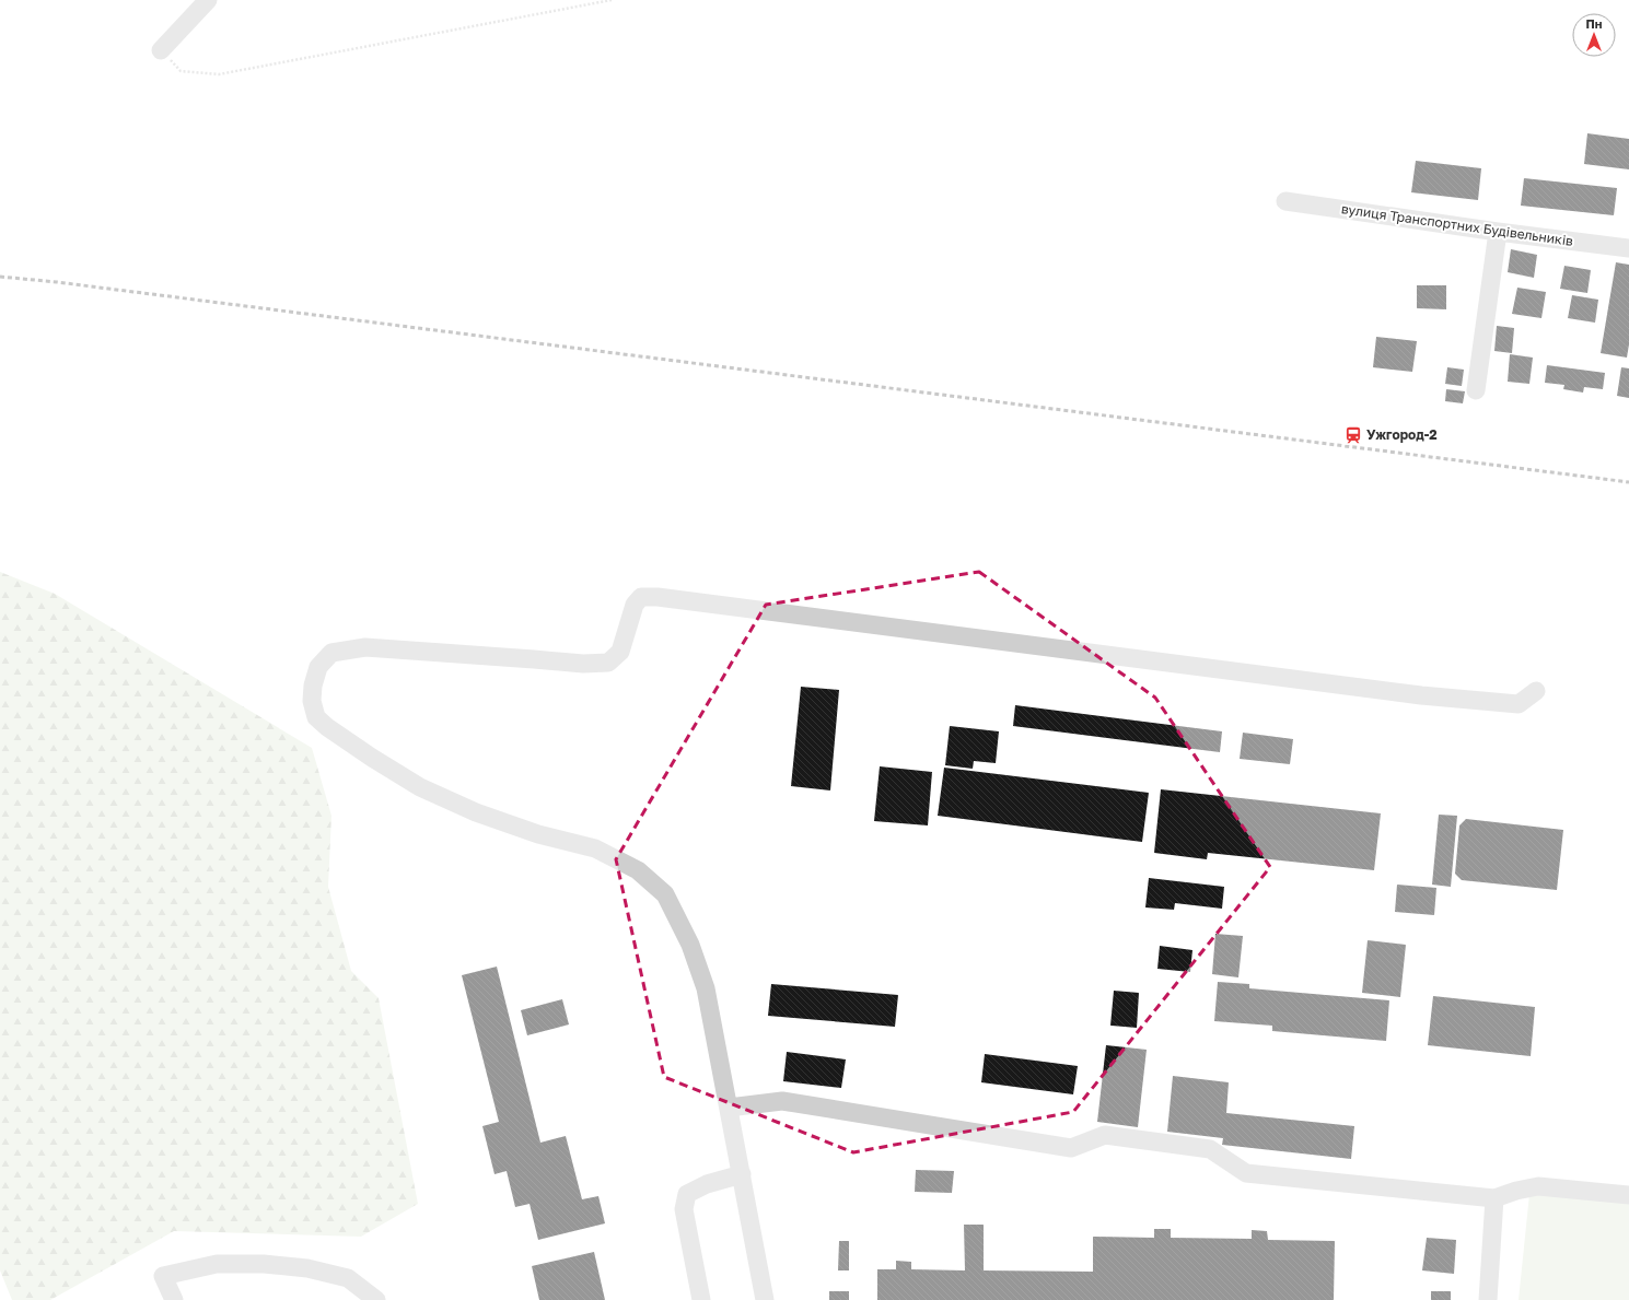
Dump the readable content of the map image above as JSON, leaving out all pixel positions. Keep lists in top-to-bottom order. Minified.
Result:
{"streets":{"street":["вулиця Транспортних Будівельників"]},"places":{"station":["Ужгород-2"]},"north":"top"}
